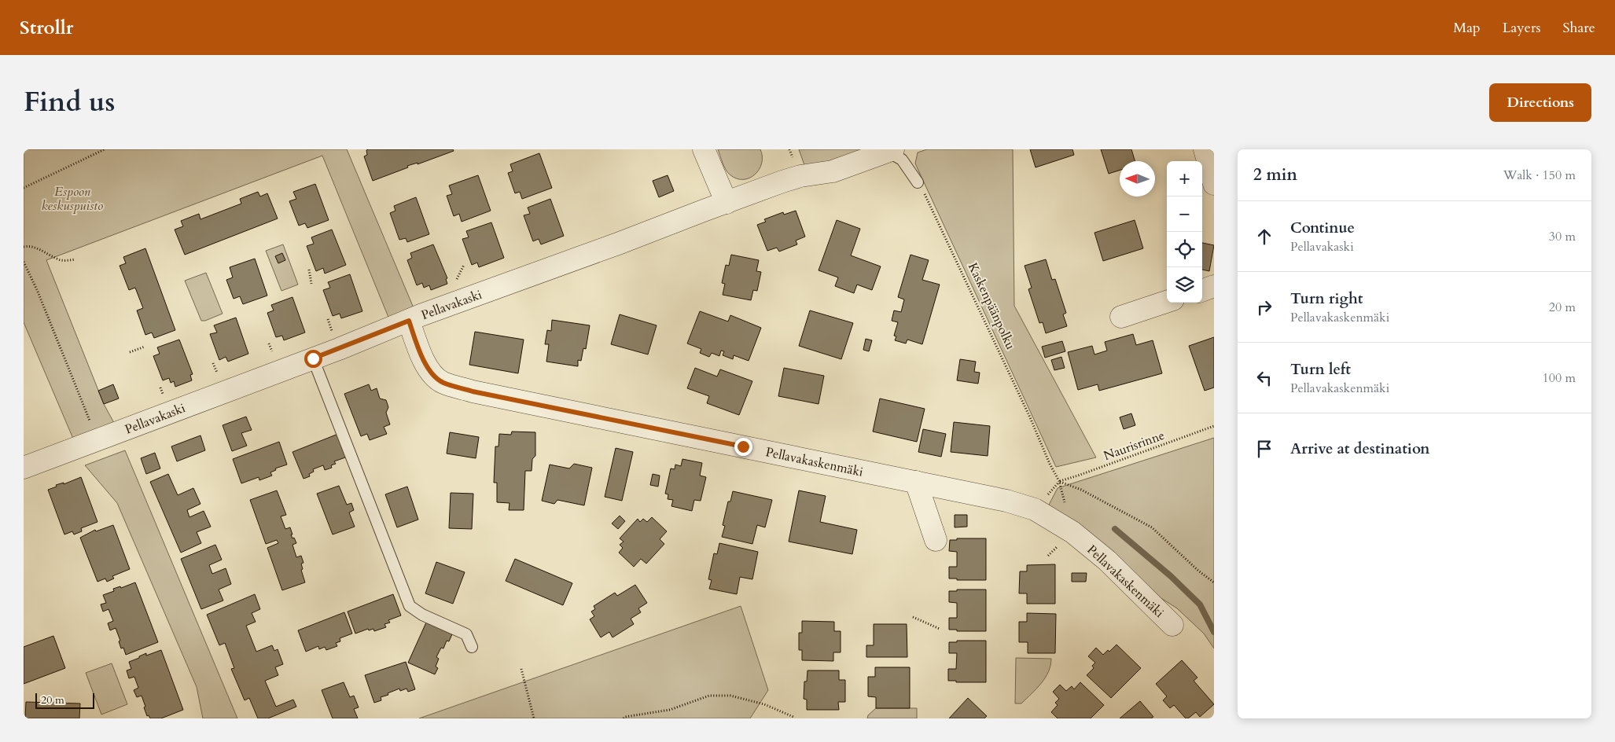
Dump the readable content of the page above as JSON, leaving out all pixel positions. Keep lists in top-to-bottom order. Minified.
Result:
{"streets":{"street":["Pellavakaski","Pellavakaskenmäki"],"path":["Kaskenpäänpolku","Naurisrinne"]},"crossings":[["Pellavakaski","Pellavakaskenmäki"],["Kaskenpäänpolku","Naurisrinne"]],"parks":["Espoon keskuspuisto"],"scale_bar":"20 m","north":"left","page":{"header":"Strollr","nav":["Map","Layers","Share"],"title":"Find us","buttons":"Directions","heading":["2 min","Walk · 150 m"],"map_buttons":["+","−"],"list":[["Continue","Pellavakaski","30 m"],["Turn right","Pellavakaskenmäki","20 m"],["Turn left","Pellavakaskenmäki","100 m"],"Arrive at destination"],"scale":"20 m"}}
